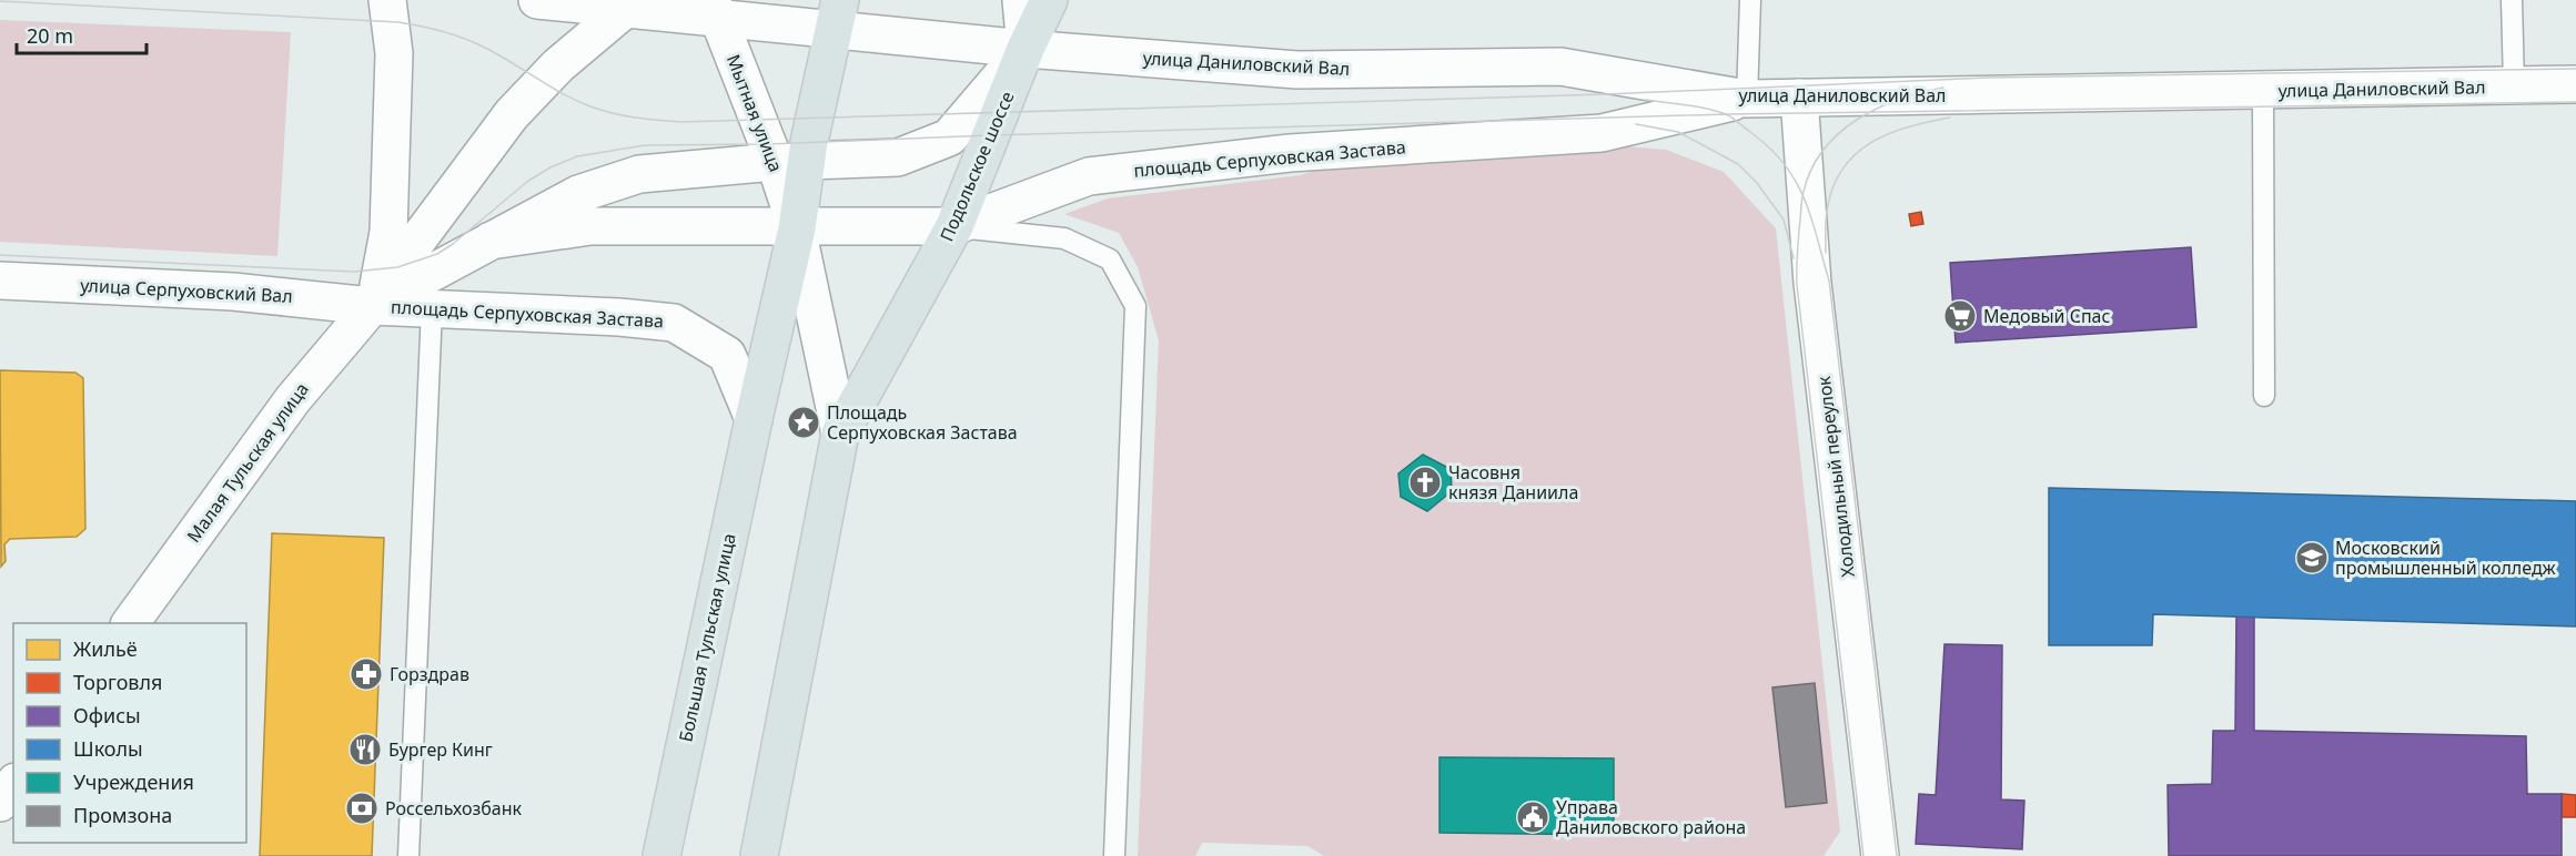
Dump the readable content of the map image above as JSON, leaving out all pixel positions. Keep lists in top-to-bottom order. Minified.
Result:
{"streets":{"main road":["улица Даниловский Вал","Мытная улица","площадь Серпуховская Застава","Подольское шоссе","улица Серпуховский Вал","Малая Тульская улица","Холодильный переулок","Большая Тульская улица"]},"crossings":[["улица Даниловский Вал","площадь Серпуховская Застава"],["улица Даниловский Вал","Подольское шоссе"],["улица Даниловский Вал","Холодильный переулок"],["Мытная улица","площадь Серпуховская Застава"],["площадь Серпуховская Застава","Подольское шоссе"],["площадь Серпуховская Застава","улица Серпуховский Вал"],["площадь Серпуховская Застава","Малая Тульская улица"],["площадь Серпуховская Застава","Большая Тульская улица"],["улица Серпуховский Вал","Малая Тульская улица"]],"places":{"supermarket":["Медовый Спас"],"place":["Площадь Серпуховская Застава"],"church":["Часовня князя Даниила"],"school or university":["Московский промышленный колледж"],"pharmacy":["Горздрав"],"restaurant":["Бургер Кинг"],"bank":["Россельхозбанк"],"public building":["Управа Даниловского района"]},"legend":["Жильё","Торговля","Офисы","Школы","Учреждения","Промзона"],"scale_bar":"20 m"}
